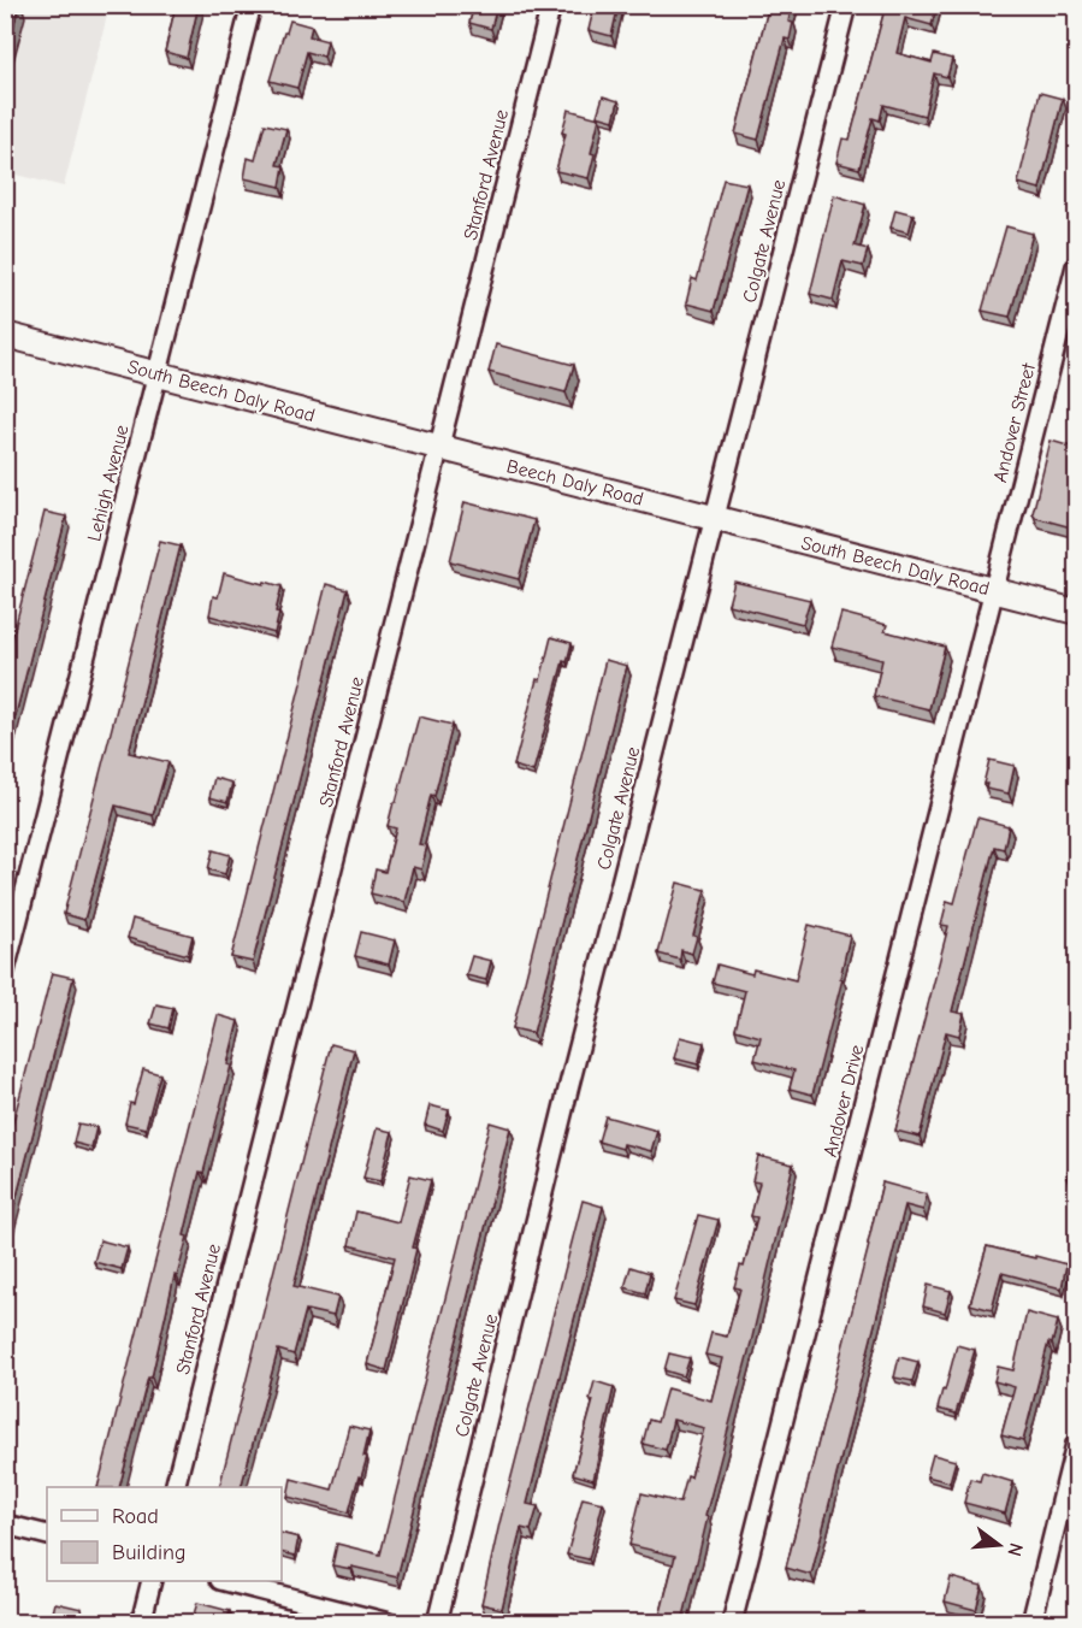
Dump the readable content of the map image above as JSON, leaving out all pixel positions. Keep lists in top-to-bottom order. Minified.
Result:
{"streets":{"main road":["South Beech Daly Road","Beech Daly Road"],"street":["Stanford Avenue","Colgate Avenue","Andover Street","Lehigh Avenue","Andover Drive"]},"crossings":[["Stanford Avenue","South Beech Daly Road"],["Stanford Avenue","Beech Daly Road"],["Colgate Avenue","South Beech Daly Road"],["Colgate Avenue","Beech Daly Road"],["South Beech Daly Road","Andover Street"],["South Beech Daly Road","Beech Daly Road"],["South Beech Daly Road","Lehigh Avenue"],["South Beech Daly Road","Andover Drive"],["Andover Street","Andover Drive"]],"legend":["Road","Building"],"north":"right"}
